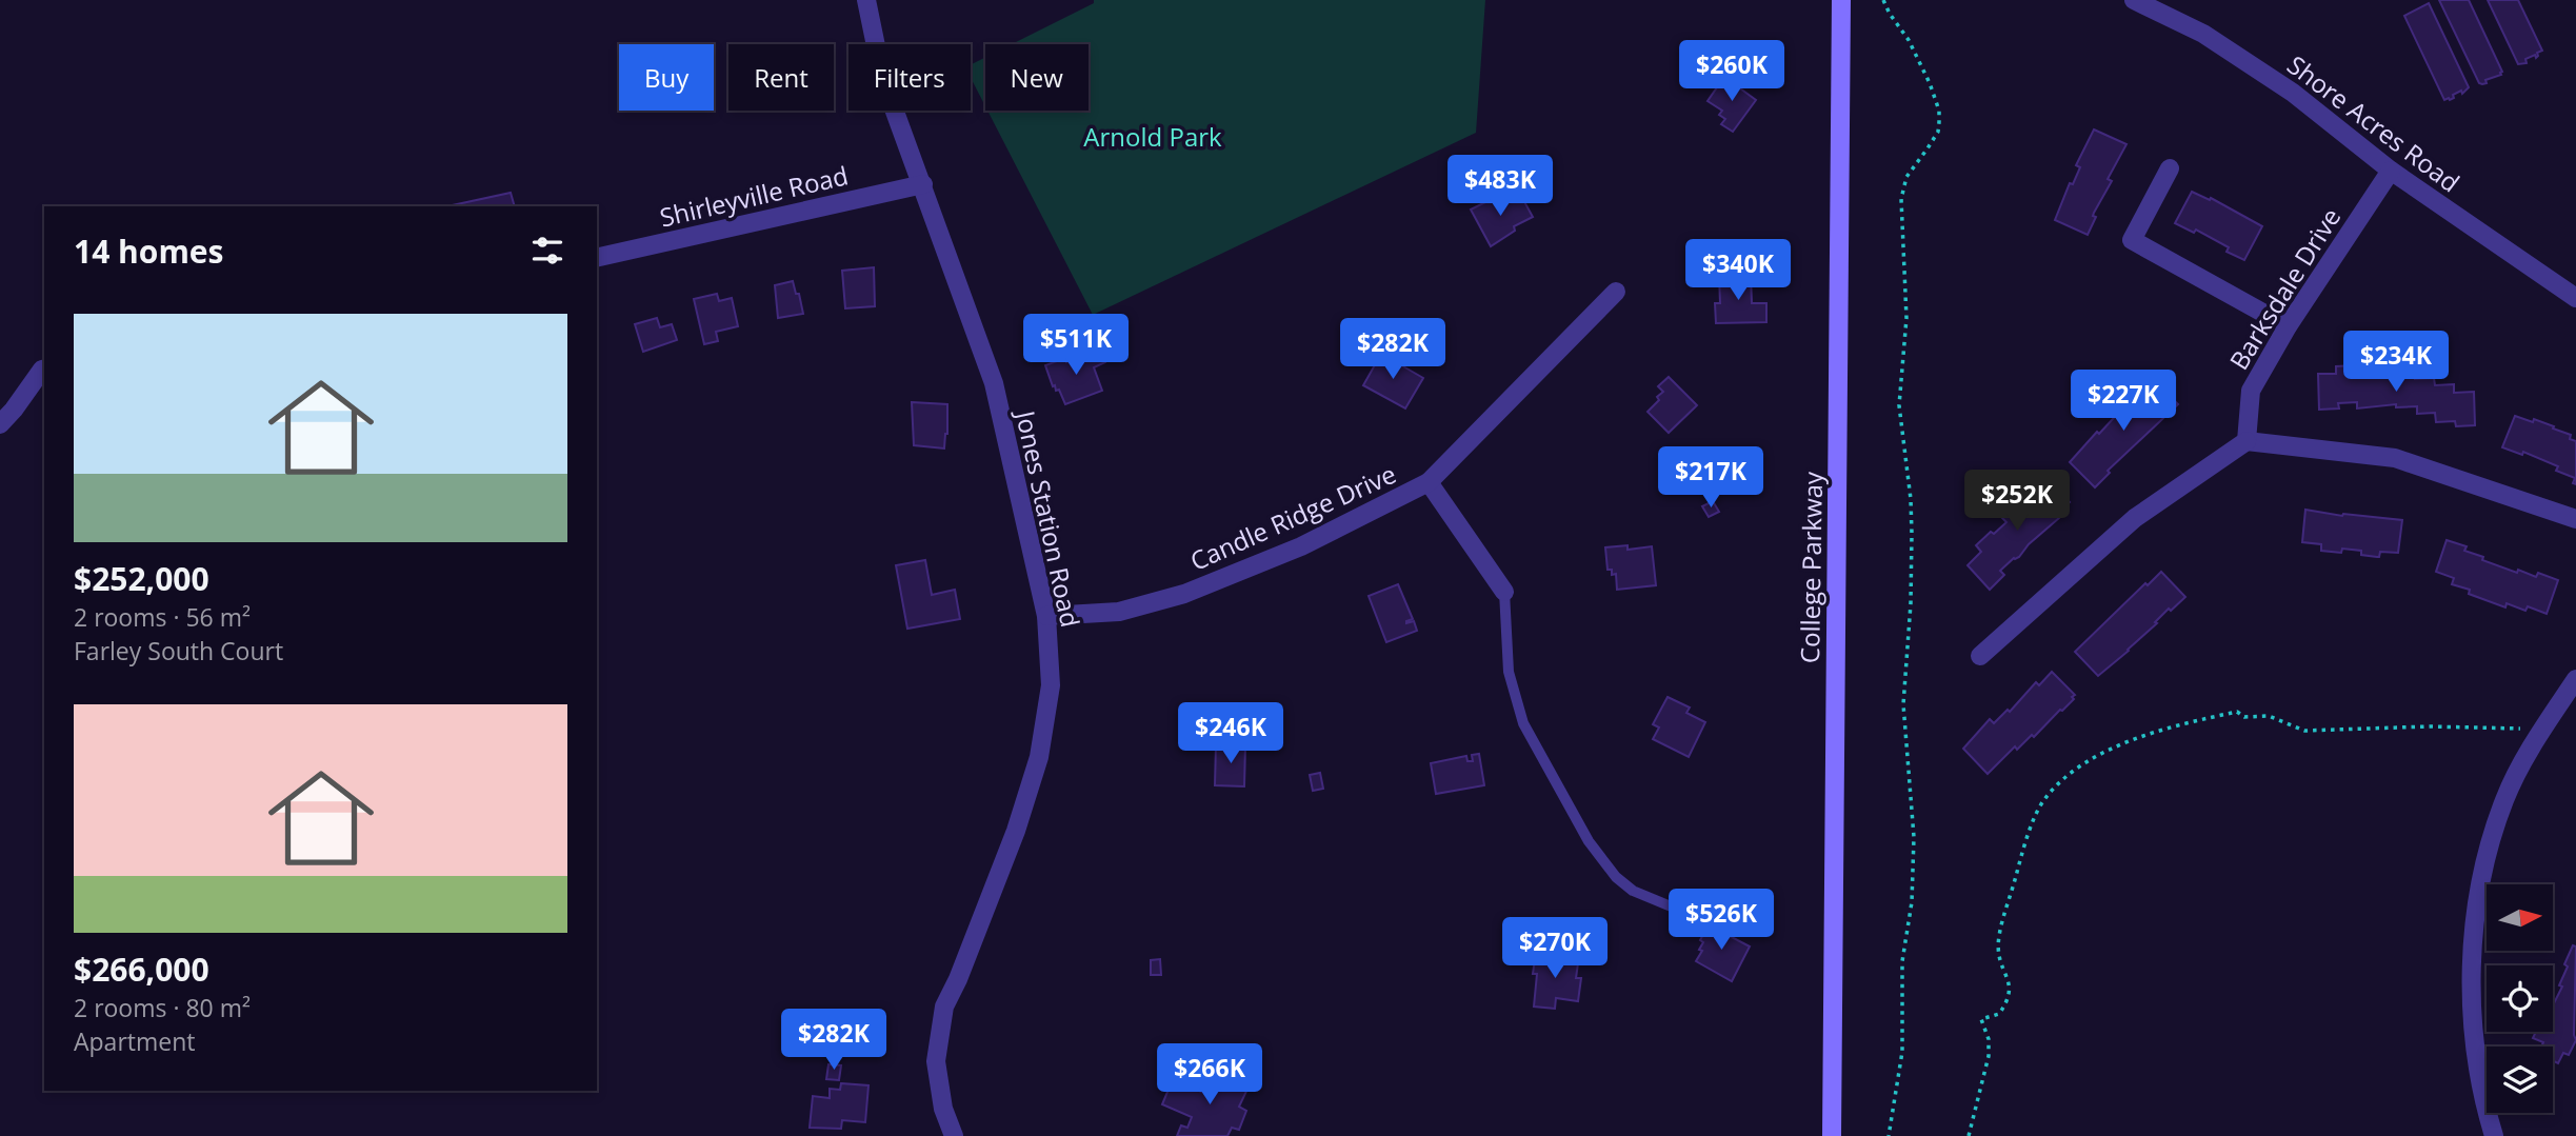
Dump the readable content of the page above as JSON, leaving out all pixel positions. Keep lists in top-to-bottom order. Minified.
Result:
{"streets":{"main road":["College Parkway"],"street":["Shore Acres Road","Shirleyville Road","Barksdale Drive","Candle Ridge Drive","Jones Station Road"]},"crossings":[["Shore Acres Road","Barksdale Drive"],["Shirleyville Road","Jones Station Road"],["Candle Ridge Drive","Jones Station Road"]],"parks":["Arnold Park"],"north":"right","page":{"price":["$260K","$483K","$340K","$511K","$282K","$234K","$227K","$217K","$252K","$246K","$526K","$270K","$282K","$266K"],"chip":["Buy","Rent","Filters","New"],"heading":"14 homes","list":[{"name":"$252,000","note":"2 rooms · 56 m² · Farley South Court"},{"name":"$266,000","note":"2 rooms · 80 m² · Apartment"}]}}
